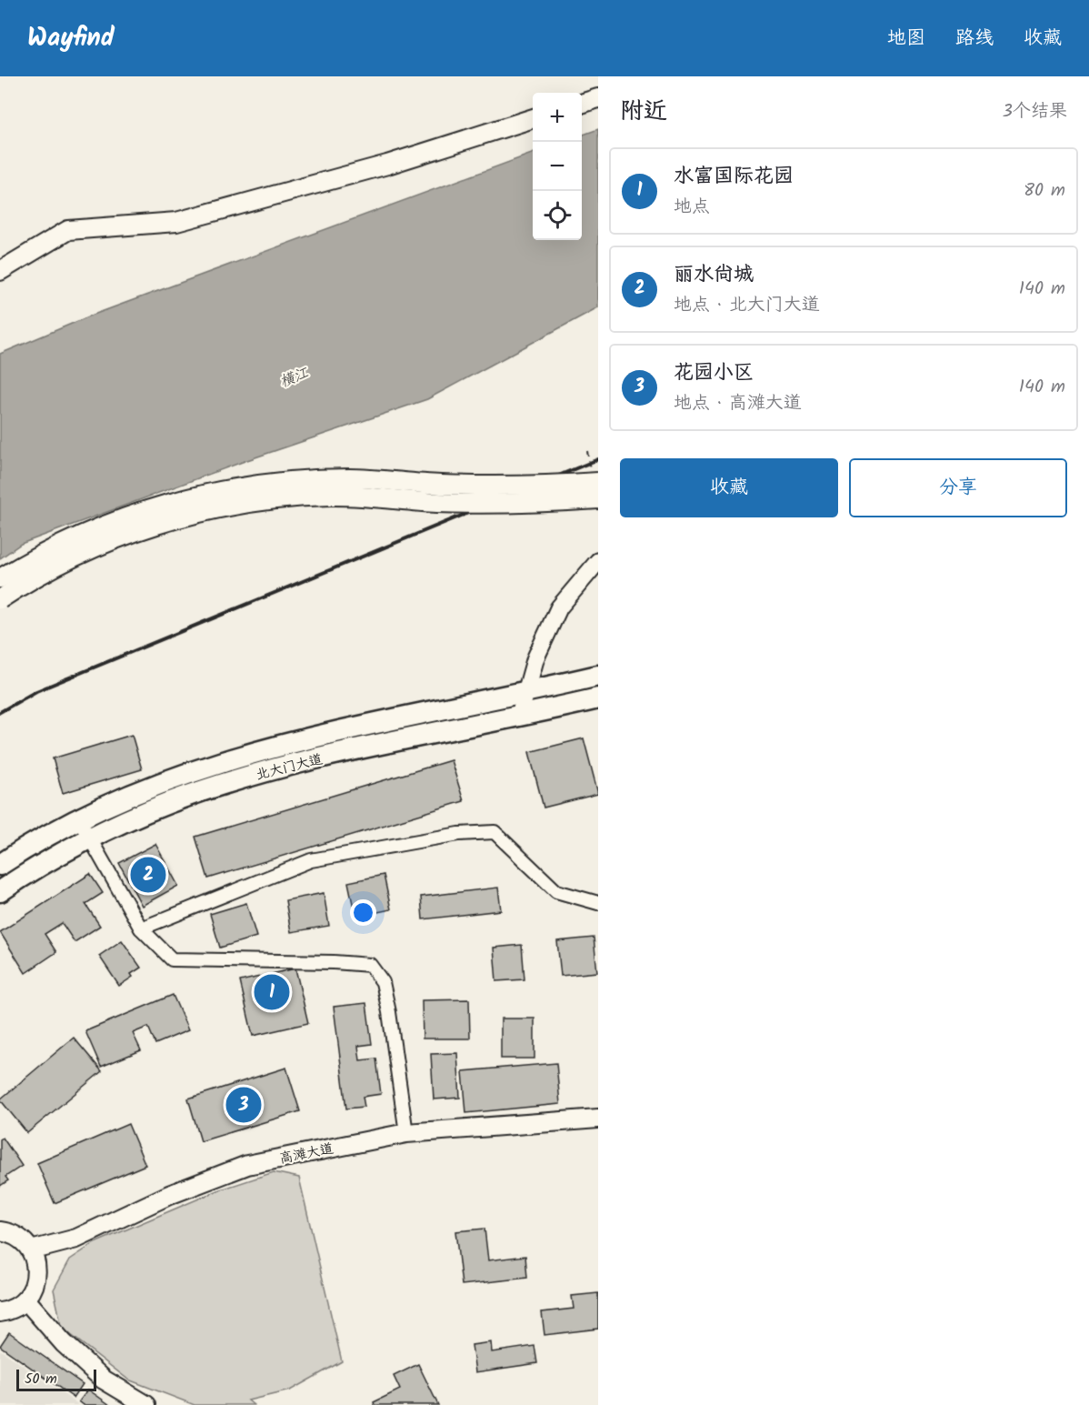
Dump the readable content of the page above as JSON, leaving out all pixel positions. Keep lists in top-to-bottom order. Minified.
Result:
{"streets":{"highway":["北大门大道"],"main road":["高滩大道"]},"water":["横江"],"scale_bar":"50 m","page":{"header":"Wayfind","nav":["地图","路线","收藏"],"heading":["附近","3个结果"],"map_buttons":["+","−"],"list":[{"mark":"1","name":"水富国际花园","note":"地点","value":"80 m"},{"mark":"2","name":"丽水尚城","note":"地点 · 北大门大道","value":"140 m"},{"mark":"3","name":"花园小区","note":"地点 · 高滩大道","value":"140 m"}],"buttons":["收藏","分享"],"pins":["2","1","3"],"scale":"50 m"}}
